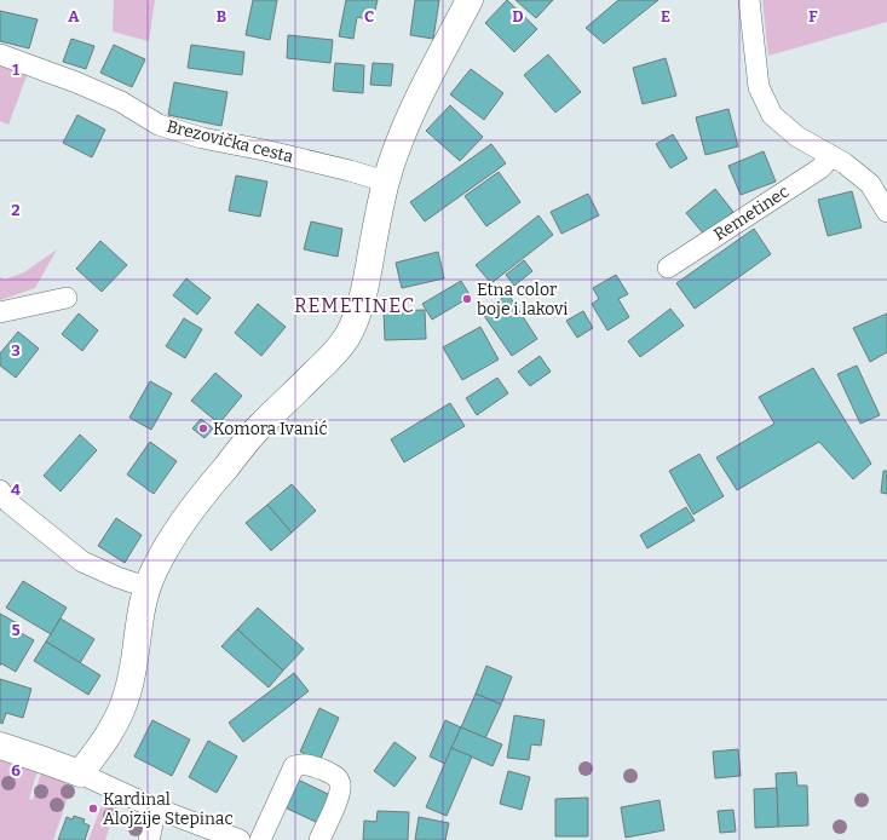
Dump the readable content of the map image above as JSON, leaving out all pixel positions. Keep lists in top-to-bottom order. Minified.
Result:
{"streets":{"street":["Brezovička cesta","Remetinec"]},"districts":["REMETINEC"],"places":["Etna color boje i lakovi","Komora Ivanić","Kardinal Alojzije Stepinac"],"grid":{"columns":["A","B","C","D","E","F"],"rows":["1","2","3","4","5","6"]}}
